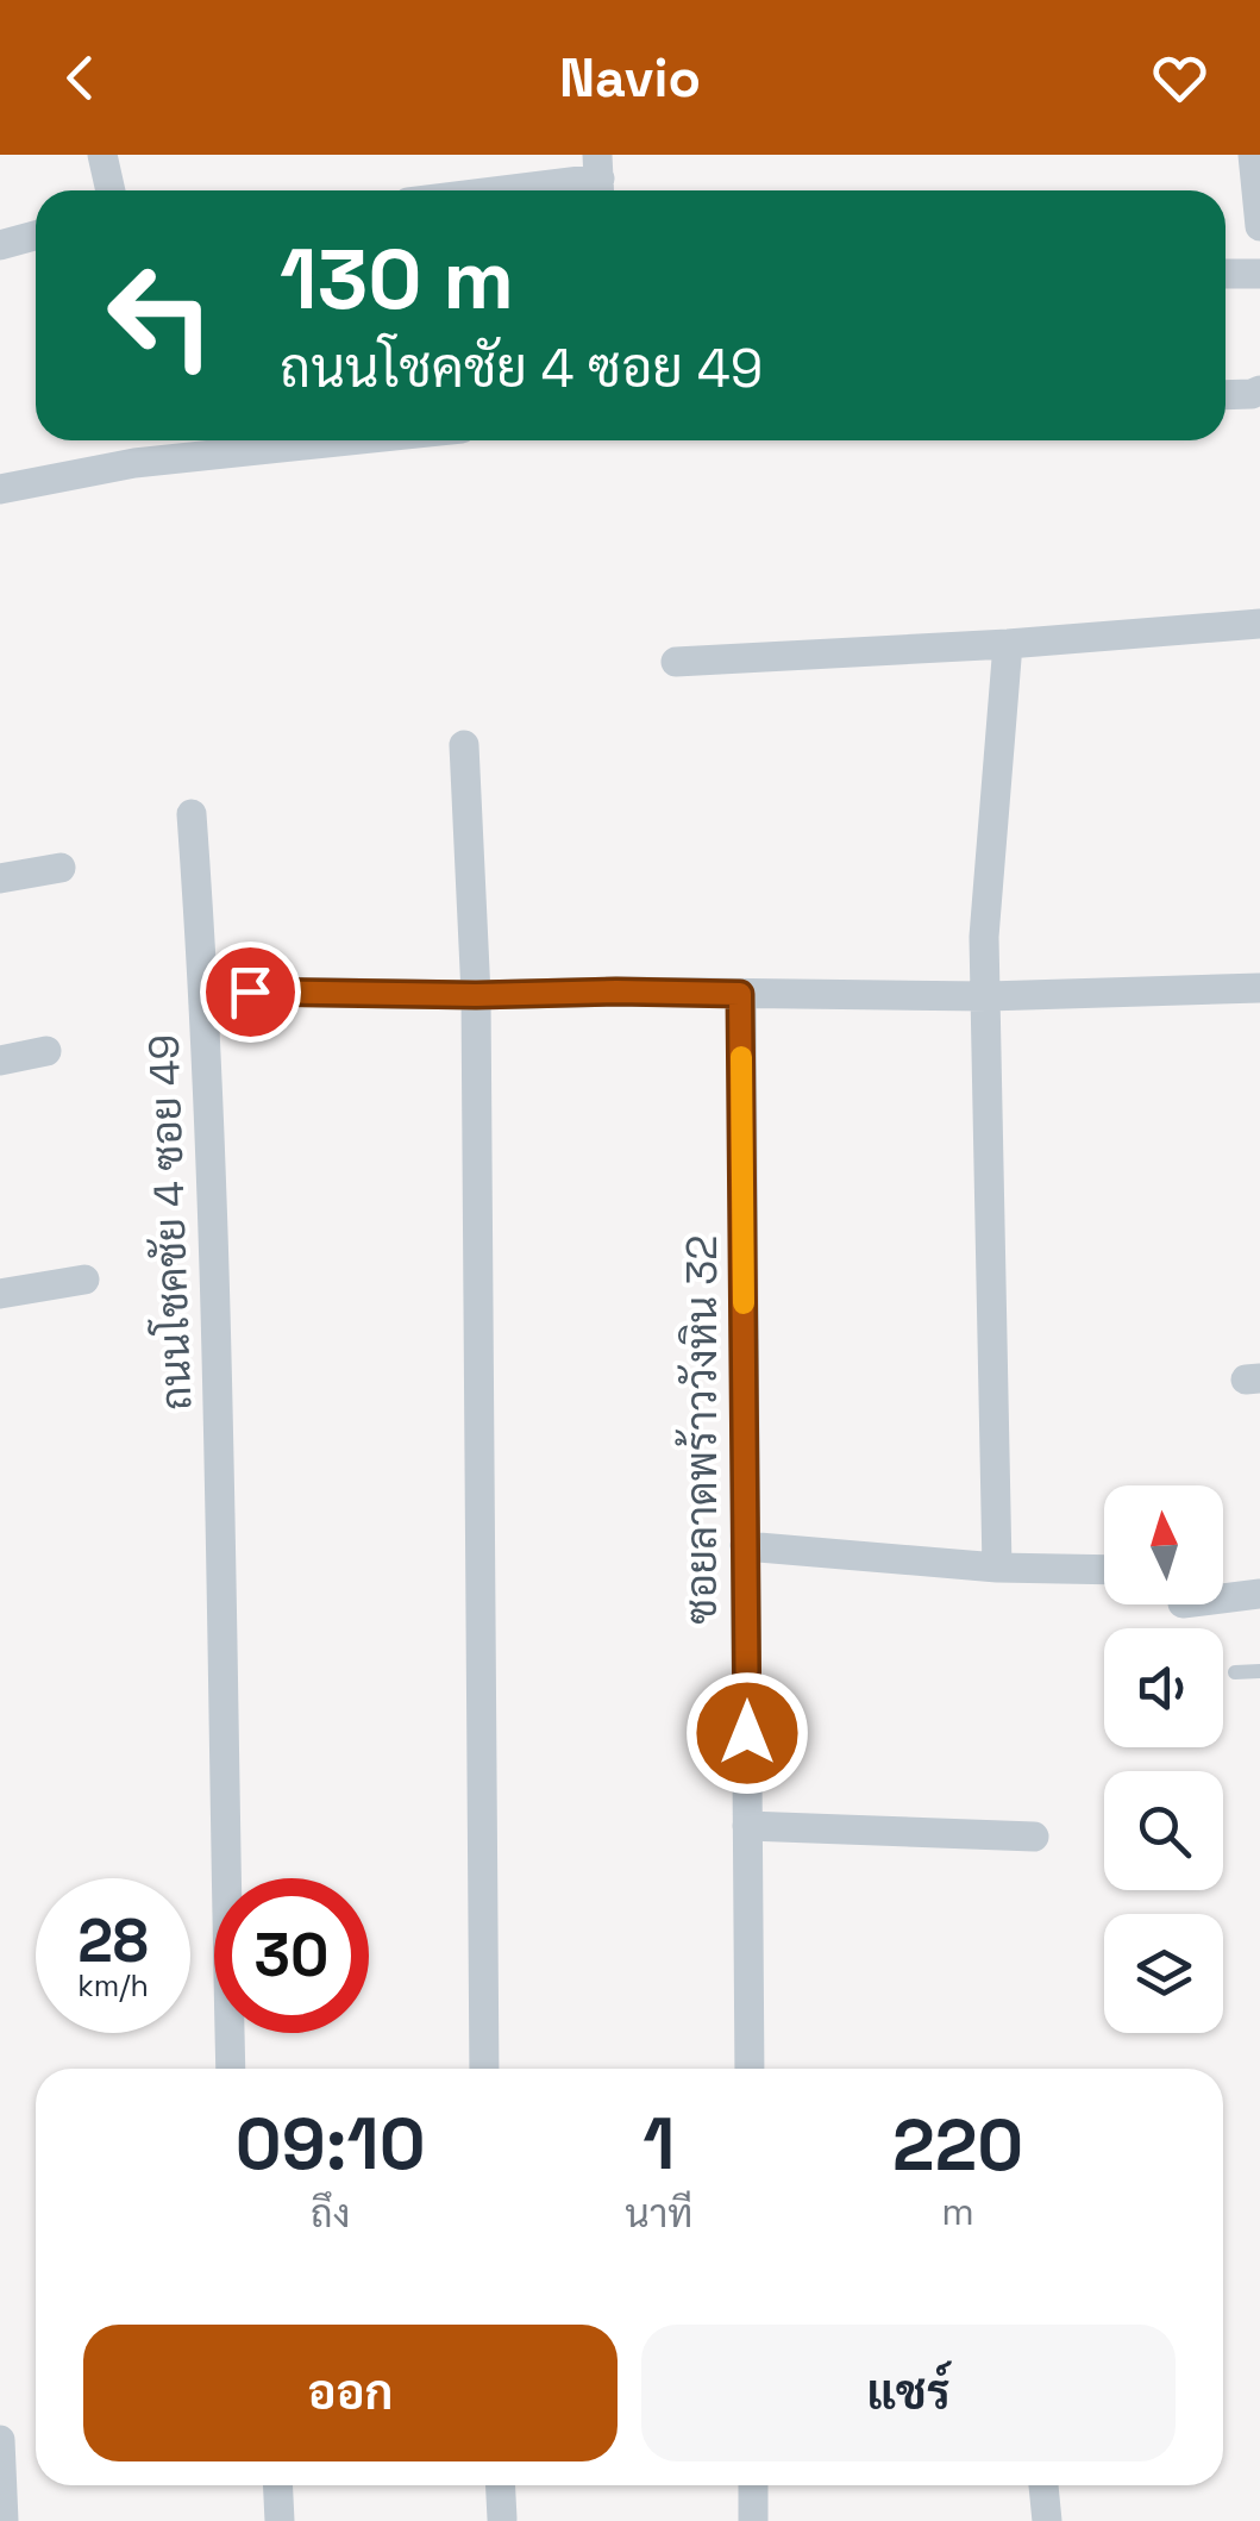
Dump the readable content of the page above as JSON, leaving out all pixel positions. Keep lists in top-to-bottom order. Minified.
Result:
{"streets":{"street":["ถนนโชคชัย 4 ซอย 49","ซอยลาดพร้าววังหิน 32"]},"crossings":[["ถนนโชคชัย 4 ซอย 49","ซอยลาดพร้าววังหิน 32"]],"north":"top","page":{"header":"Navio","turn":["130 m","ถนนโชคชัย 4 ซอย 49"],"speed":"28 km/h","limit":"30","eta":["09:10","ถึง","1","นาที","220","m"],"buttons":["ออก","แชร์"]}}
